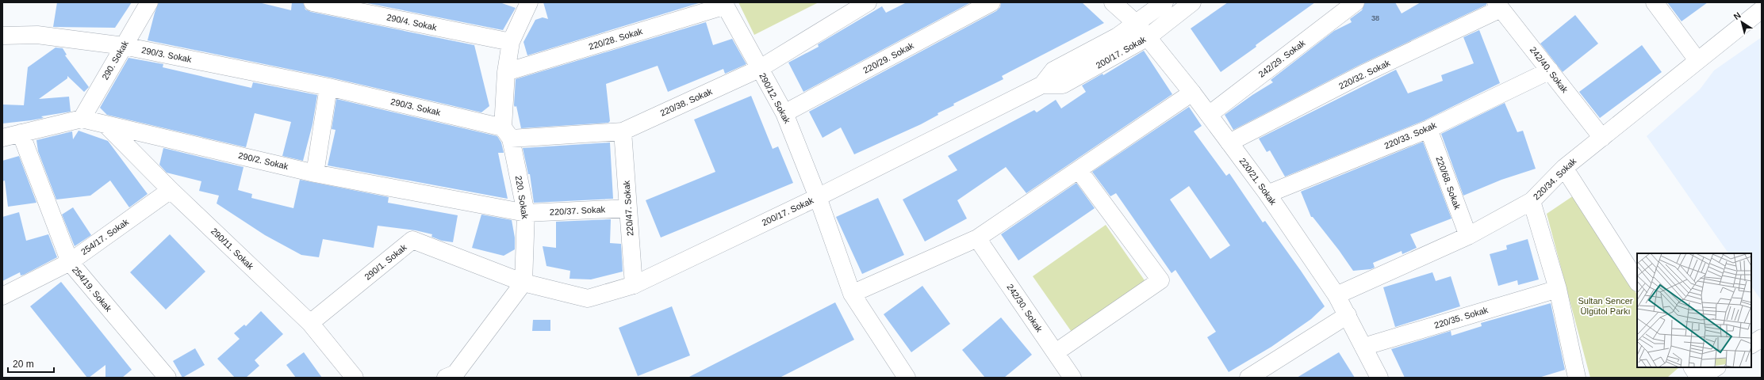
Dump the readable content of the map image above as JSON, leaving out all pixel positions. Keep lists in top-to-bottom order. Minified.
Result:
{"streets":{"street":["290/4. Sokak","220/28. Sokak","200/17. Sokak","290/3. Sokak","220/29. Sokak","242/29. Sokak","290. Sokak","242/40. Sokak","220/32. Sokak","290/12. Sokak","220/38. Sokak","220/33. Sokak","290/2. Sokak","220/34. Sokak","220/21. Sokak","220/68. Sokak","220. Sokak","220/47. Sokak","220/37. Sokak","254/17. Sokak","290/11. Sokak","290/1. Sokak","254/19. Sokak","242/30. Sokak","220/35. Sokak"]},"crossings":[["290/4. Sokak","220. Sokak"],["220/28. Sokak","290/12. Sokak"],["220/28. Sokak","220. Sokak"],["200/17. Sokak","290/12. Sokak"],["200/17. Sokak","220/21. Sokak"],["200/17. Sokak","220. Sokak"],["200/17. Sokak","220/47. Sokak"],["200/17. Sokak","290/1. Sokak"],["290/3. Sokak","290. Sokak"],["290/3. Sokak","220/38. Sokak"],["290/3. Sokak","220. Sokak"],["220/29. Sokak","290/12. Sokak"],["242/29. Sokak","220/21. Sokak"],["290. Sokak","290/2. Sokak"],["242/40. Sokak","220/32. Sokak"],["242/40. Sokak","220/33. Sokak"],["242/40. Sokak","220/34. Sokak"],["220/32. Sokak","220/21. Sokak"],["290/12. Sokak","220/38. Sokak"],["220/38. Sokak","220. Sokak"],["220/38. Sokak","220/47. Sokak"],["220/33. Sokak","220/21. Sokak"],["220/33. Sokak","220/68. Sokak"],["290/2. Sokak","220. Sokak"],["290/2. Sokak","220/37. Sokak"],["290/2. Sokak","290/11. Sokak"],["290/2. Sokak","254/19. Sokak"],["220/34. Sokak","220/21. Sokak"],["220/34. Sokak","220/68. Sokak"],["220/21. Sokak","220/35. Sokak"],["220. Sokak","220/37. Sokak"],["220. Sokak","290/1. Sokak"],["220/47. Sokak","220/37. Sokak"],["254/17. Sokak","290/11. Sokak"],["254/17. Sokak","254/19. Sokak"],["290/11. Sokak","290/1. Sokak"]],"parks":["Sultan Sencer Ülgütol Parkı"],"house_numbers":["38"],"scale_bar":"20 m","north":"top left"}
